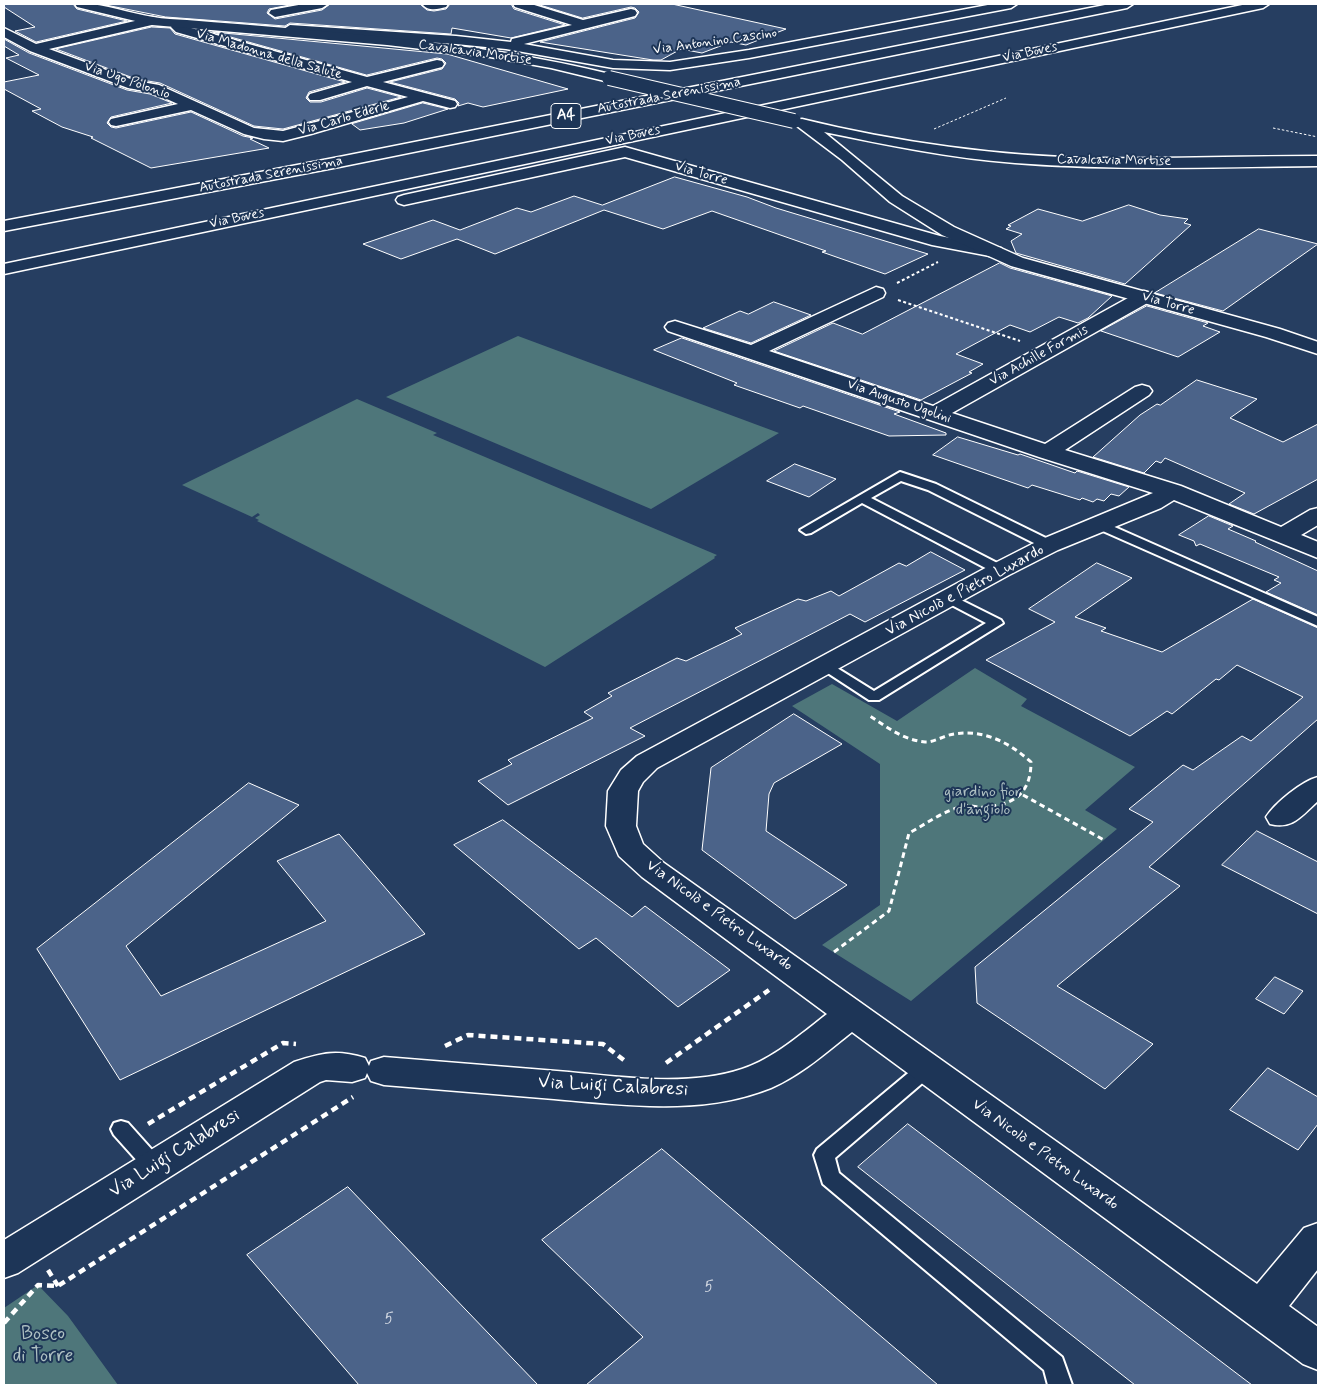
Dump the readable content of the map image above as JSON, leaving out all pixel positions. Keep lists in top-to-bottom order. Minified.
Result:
{"streets":{"main road":["Via Antonino Cascino","Cavalcavia Mortise","Via Boves","Via Madonna della Salute","Via Ugo Polonio","Autostrada Serenissima","A4","Via Carlo Ederle","Via Torre","Via Achille Formis","Via Augusto Ugolini","Via Nicolò e Pietro Luxardo","Via Luigi Calabresi"]},"crossings":[["Via Antonino Cascino","Cavalcavia Mortise"],["Cavalcavia Mortise","Via Madonna della Salute"],["Cavalcavia Mortise","Via Ugo Polonio"],["Cavalcavia Mortise","Via Torre"],["Via Madonna della Salute","Via Carlo Ederle"],["Via Ugo Polonio","Via Carlo Ederle"],["Via Torre","Via Achille Formis"],["Via Achille Formis","Via Augusto Ugolini"],["Via Augusto Ugolini","Via Nicolò e Pietro Luxardo"],["Via Nicolò e Pietro Luxardo","Via Luigi Calabresi"]],"parks":["giardino fior d'angiolo","Bosco di Torre"],"house_numbers":["5","5"]}
